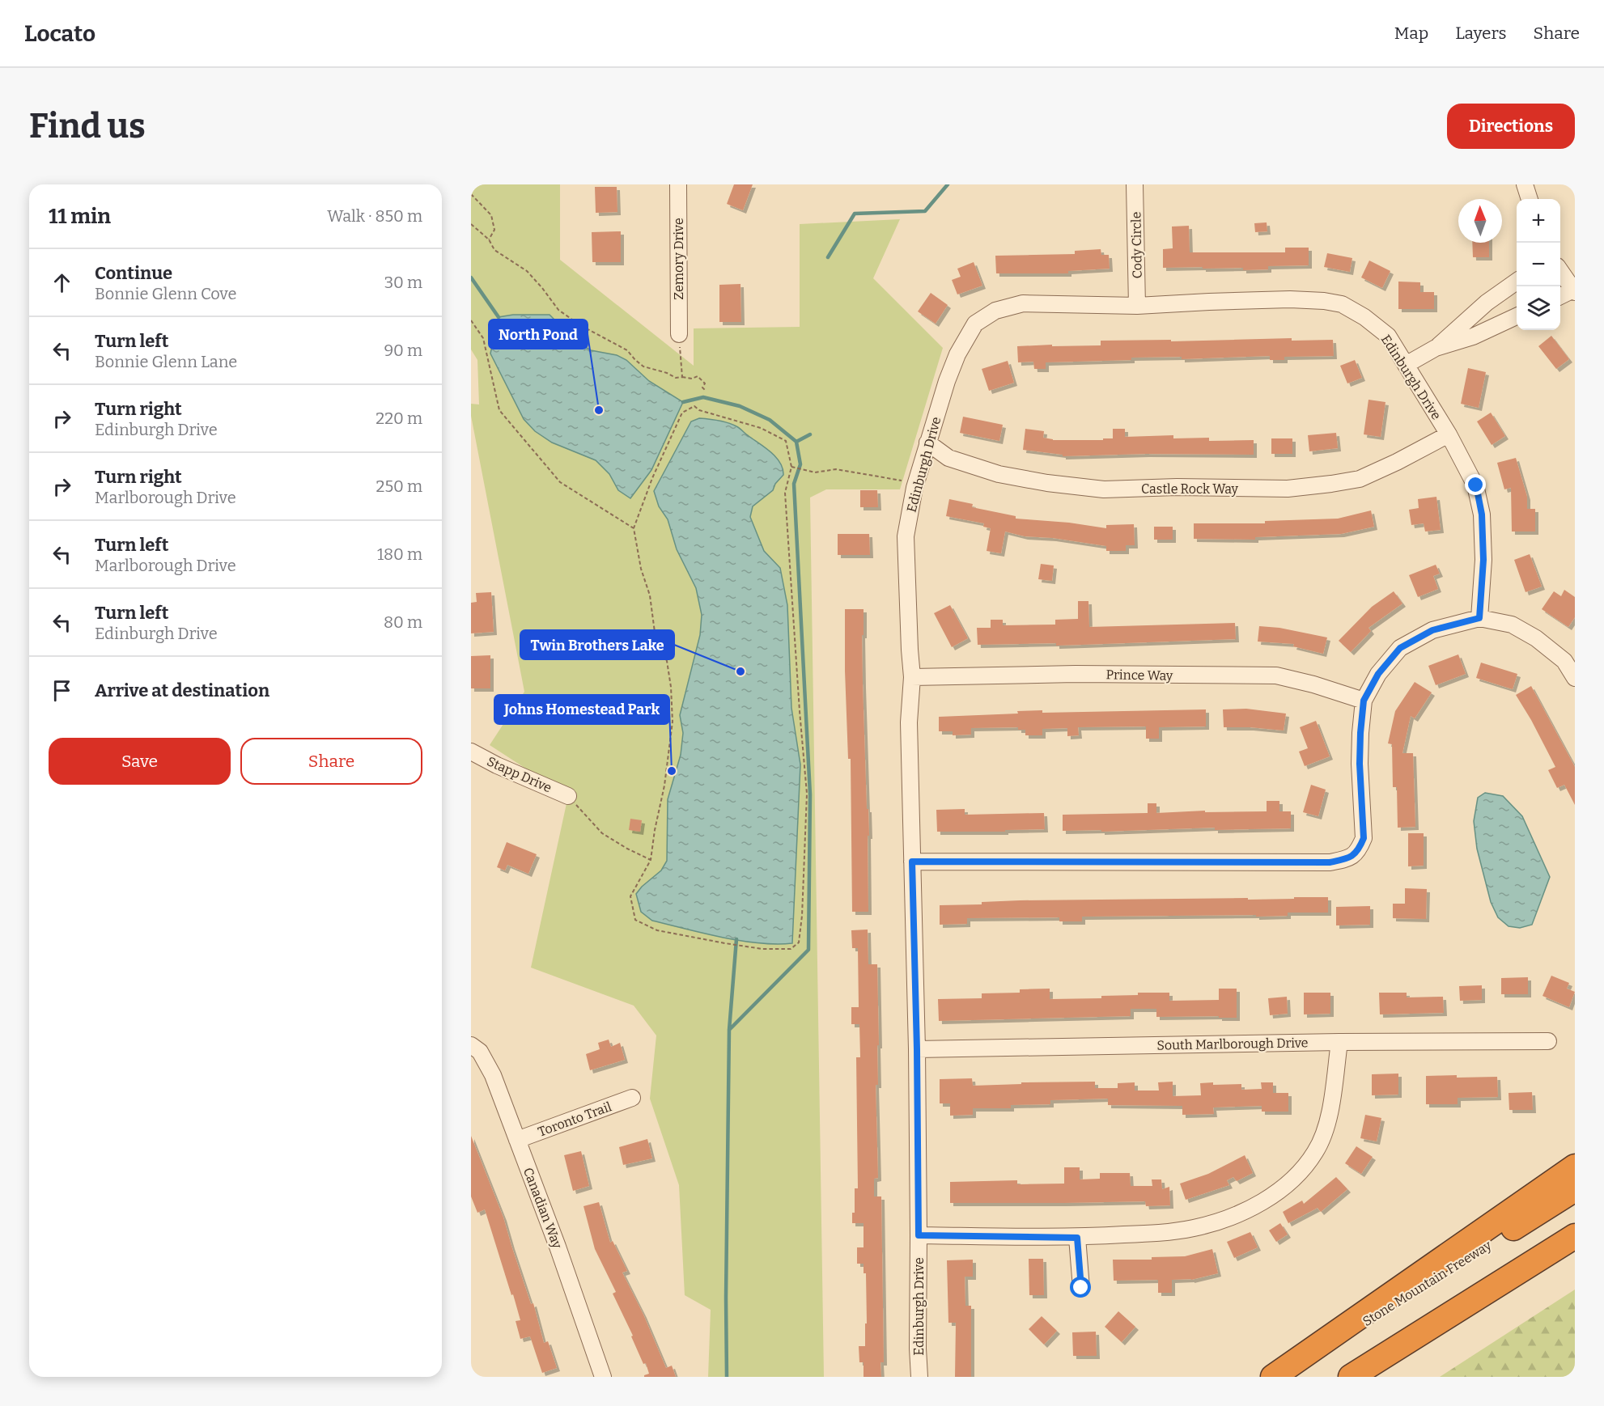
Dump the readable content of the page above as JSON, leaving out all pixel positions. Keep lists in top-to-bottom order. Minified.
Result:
{"streets":{"highway":["Stone Mountain Freeway"],"street":["Cody Circle","Zemory Drive","Edinburgh Drive","Castle Rock Way","Prince Way","Stapp Drive","South Marlborough Drive","Toronto Trail","Canadian Way"]},"crossings":[["Cody Circle","Edinburgh Drive"],["Edinburgh Drive","Castle Rock Way"],["Edinburgh Drive","Prince Way"],["Edinburgh Drive","South Marlborough Drive"],["Toronto Trail","Canadian Way"]],"places":["North Pond","Twin Brothers Lake","Johns Homestead Park"],"north":"top","page":{"header":"Locato","nav":["Map","Layers","Share"],"buttons":["Directions",["Save","Share"]],"title":"Find us","heading":["11 min","Walk · 850 m"],"map_buttons":["+","−"],"list":[["Continue","Bonnie Glenn Cove","30 m"],["Turn left","Bonnie Glenn Lane","90 m"],["Turn right","Edinburgh Drive","220 m"],["Turn right","Marlborough Drive","250 m"],["Turn left","Marlborough Drive","180 m"],["Turn left","Edinburgh Drive","80 m"],"Arrive at destination"]}}
